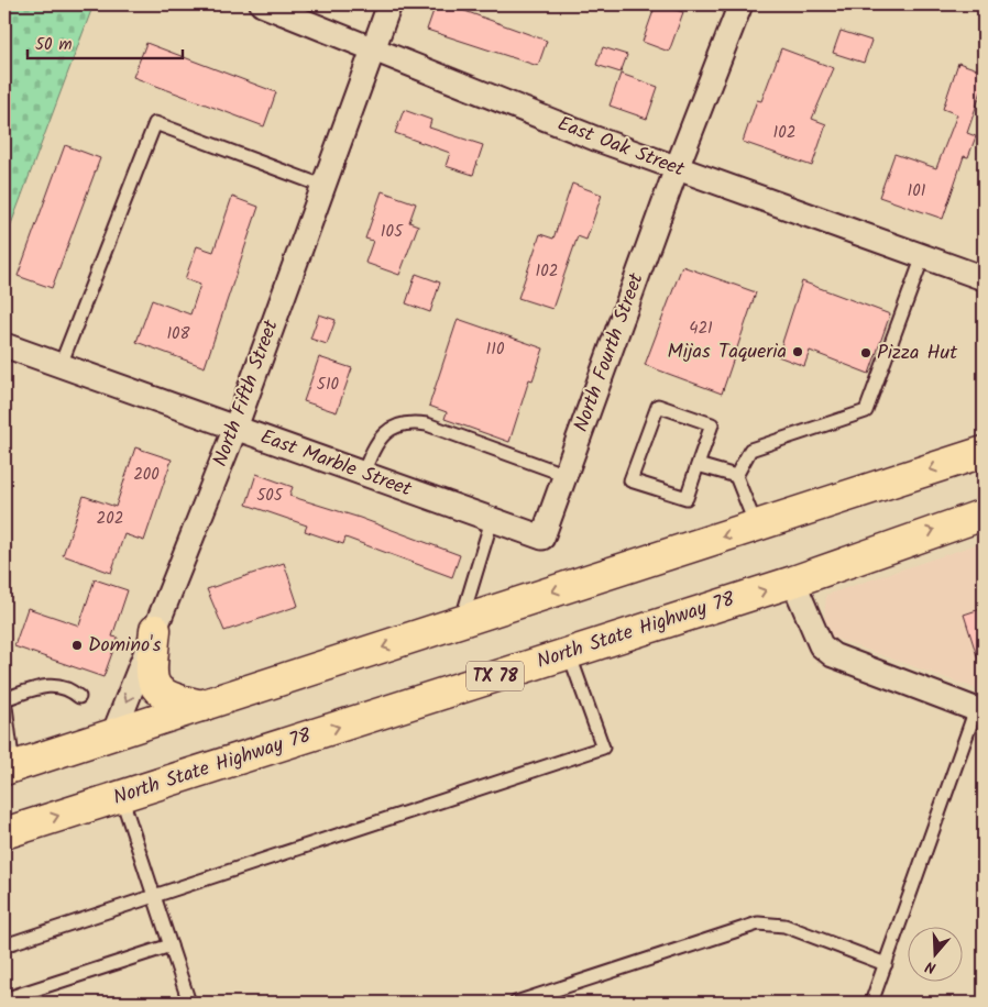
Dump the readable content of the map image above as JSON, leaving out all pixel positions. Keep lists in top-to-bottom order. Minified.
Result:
{"streets":{"main road":["North State Highway 78","TX 78"],"street":["East Oak Street","North Fourth Street","North Fifth Street","East Marble Street"]},"crossings":[["East Oak Street","North Fourth Street"],["East Oak Street","North Fifth Street"],["North Fourth Street","East Marble Street"],["North Fifth Street","East Marble Street"]],"places":["Mijas Taqueria","Pizza Hut","Domino's"],"house_numbers":["102","101","105","102","421","108","110","510","200","505","202"],"scale_bar":"50 m","north":"bottom"}
